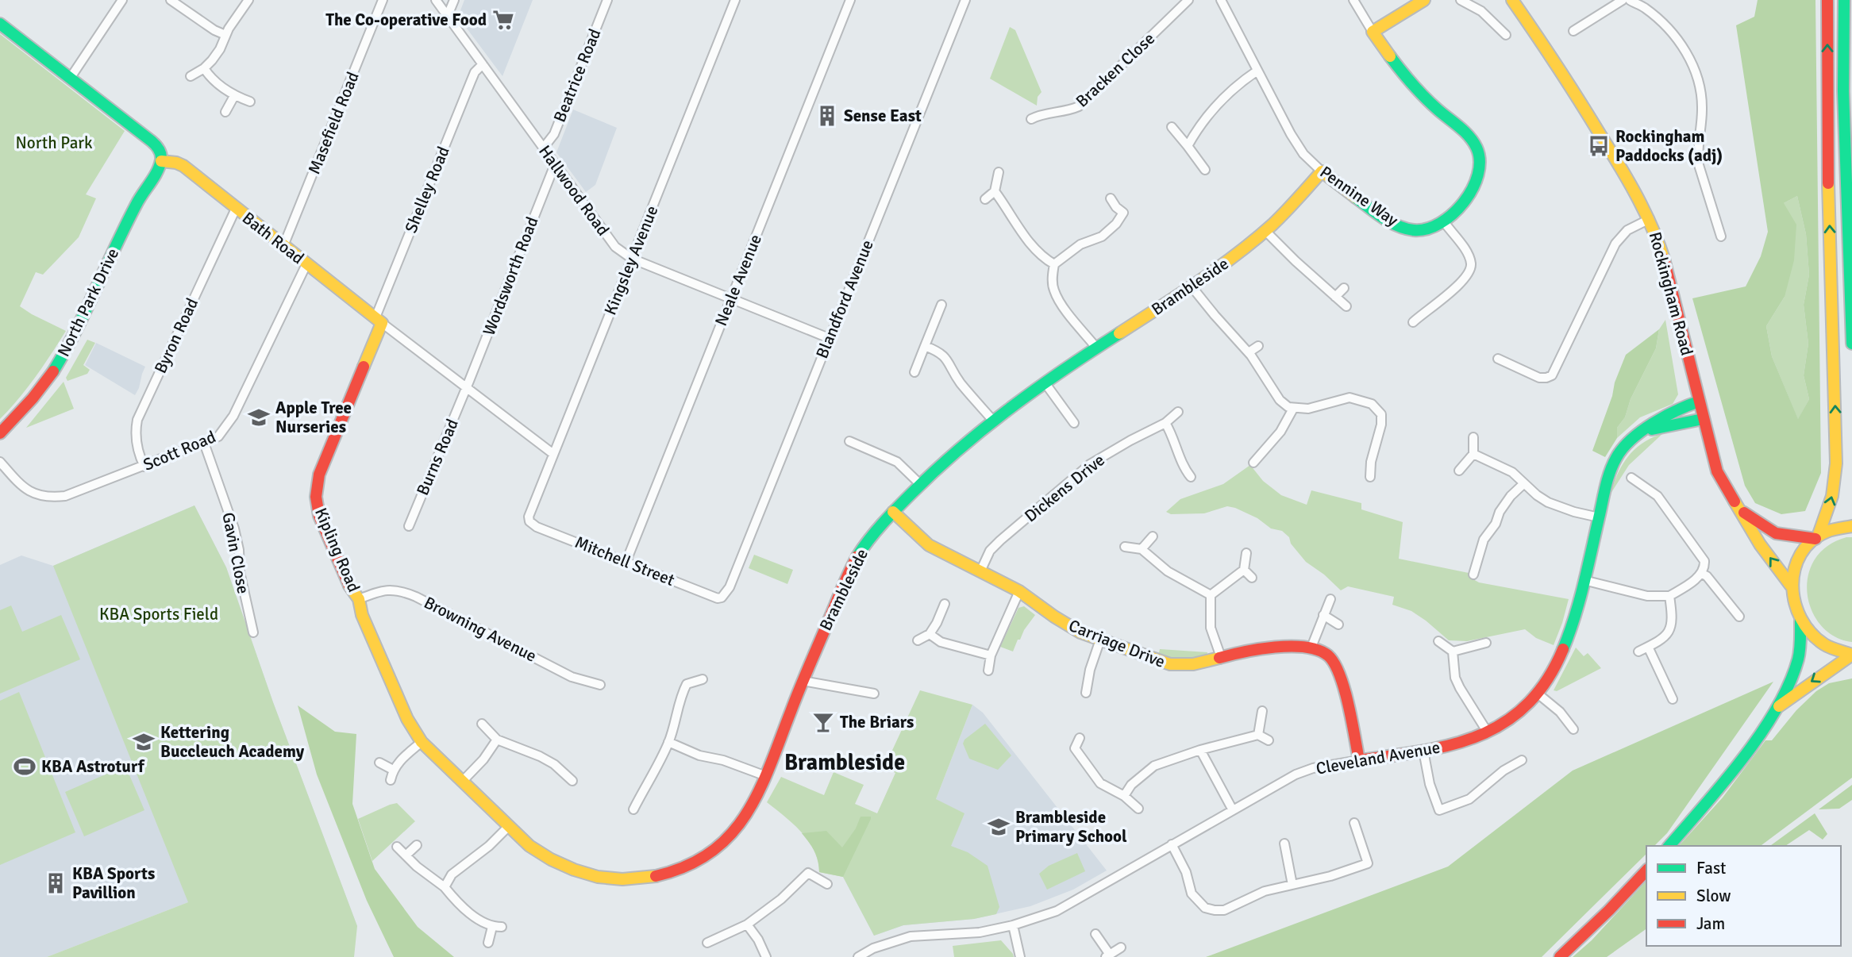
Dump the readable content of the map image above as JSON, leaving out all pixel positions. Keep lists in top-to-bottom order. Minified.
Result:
{"streets":{"main road":["Pennine Way","Bath Road","Brambleside","Rockingham Road","North Park Drive","Kipling Road","Carriage Drive","Cleveland Avenue"],"street":["Bracken Close","Beatrice Road","Masefield Road","Shelley Road","Hallwood Road","Kingsley Avenue","Wordsworth Road","Neale Avenue","Blandford Avenue","Byron Road","Scott Road","Burns Road","Dickens Drive","Gavin Close","Mitchell Street","Browning Avenue"]},"crossings":[["Beatrice Road","Hallwood Road"],["Masefield Road","Bath Road"],["Shelley Road","Hallwood Road"],["Shelley Road","Bath Road"],["Shelley Road","Kipling Road"],["Hallwood Road","Kingsley Avenue"],["Hallwood Road","Wordsworth Road"],["Hallwood Road","Neale Avenue"],["Hallwood Road","Blandford Avenue"],["Pennine Way","Brambleside"],["Bath Road","Kingsley Avenue"],["Bath Road","Wordsworth Road"],["Bath Road","North Park Drive"],["Bath Road","Byron Road"],["Bath Road","Scott Road"],["Bath Road","Burns Road"],["Bath Road","Kipling Road"],["Kingsley Avenue","Mitchell Street"],["Wordsworth Road","Burns Road"],["Neale Avenue","Mitchell Street"],["Brambleside","Kipling Road"],["Brambleside","Carriage Drive"],["Rockingham Road","Cleveland Avenue"],["Blandford Avenue","Mitchell Street"],["Byron Road","Scott Road"],["Scott Road","Gavin Close"],["Dickens Drive","Carriage Drive"],["Kipling Road","Browning Avenue"],["Carriage Drive","Cleveland Avenue"]],"districts":["Brambleside"],"parks":["North Park","KBA Sports Field"],"places":{"supermarket":["The Co-operative Food"],"building":["Sense East","KBA Sports Pavillion"],"bus stop":["Rockingham Paddocks (adj)"],"school or university":["Apple Tree Nurseries","Kettering Buccleuch Academy","Brambleside Primary School"],"bar":["The Briars"],"sports":["KBA Astroturf"]},"legend":["Fast","Slow","Jam"]}
